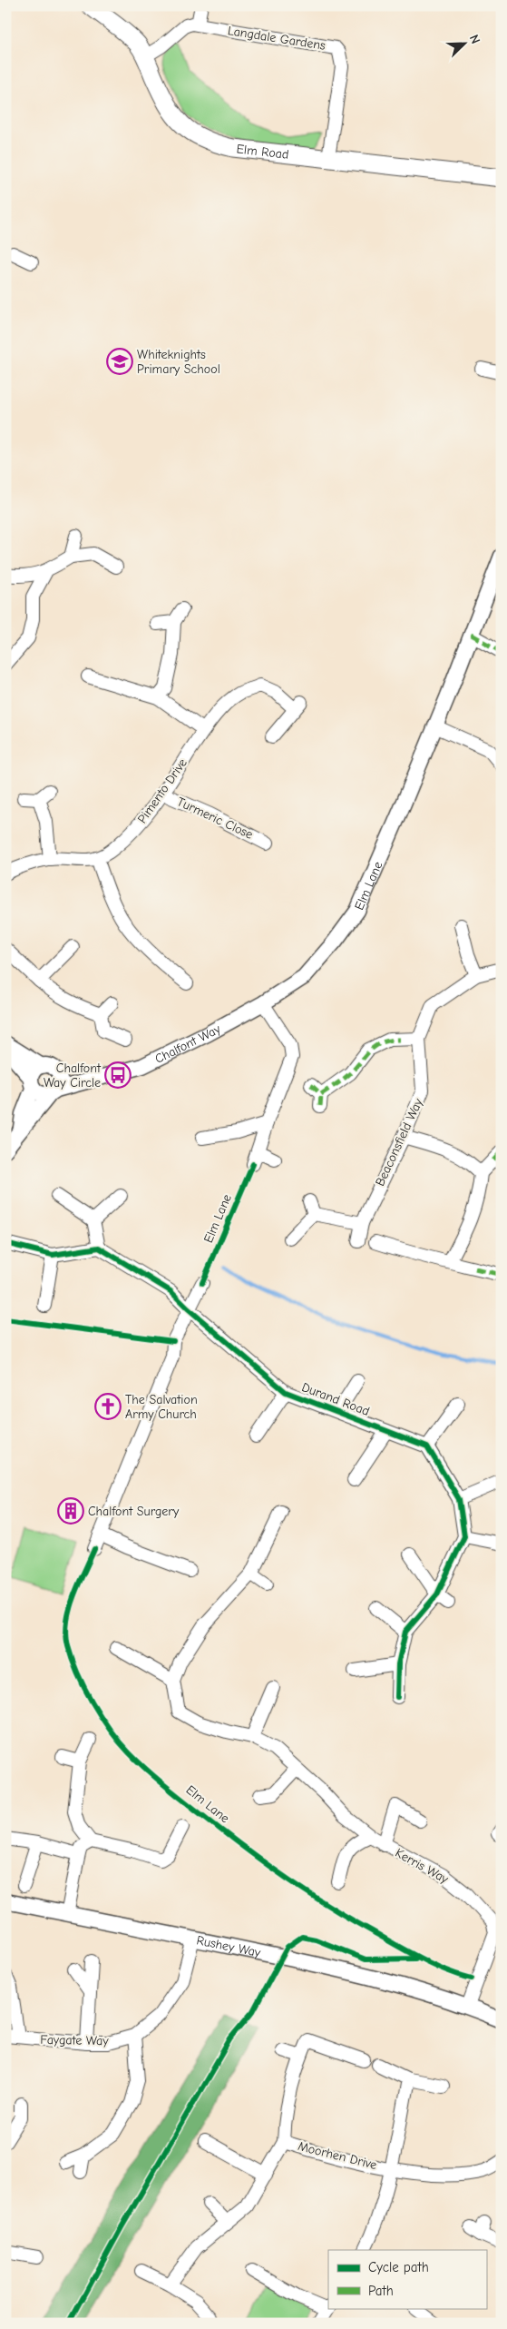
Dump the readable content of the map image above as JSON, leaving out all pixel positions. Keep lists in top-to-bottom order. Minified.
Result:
{"streets":{"main road":["Elm Road"],"street":["Langdale Gardens","Pimento Drive","Turmeric Close","Elm Lane","Chalfont Way","Beaconsfield Way","Durand Road","Kerris Way","Rushey Way","Faygate Way","Moorhen Drive"]},"crossings":[["Langdale Gardens","Elm Road"],["Pimento Drive","Turmeric Close"],["Elm Lane","Chalfont Way"],["Kerris Way","Rushey Way"],["Rushey Way","Faygate Way"]],"places":{"school or university":["Whiteknights Primary School"],"bus stop":["Chalfont Way Circle"],"church":["The Salvation Army Church"],"building":["Chalfont Surgery"]},"legend":["Cycle path","Path"],"north":"top right"}
